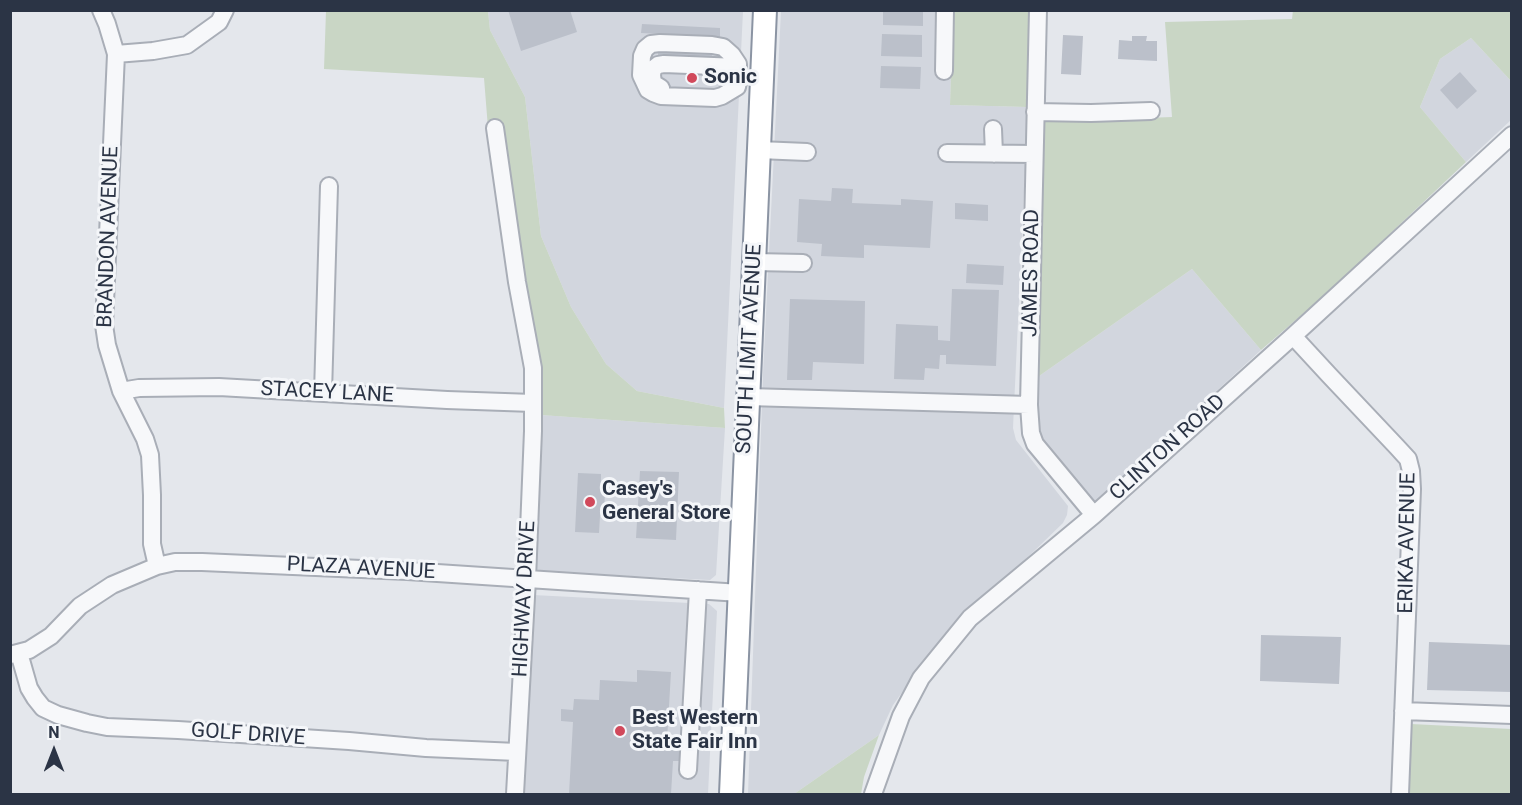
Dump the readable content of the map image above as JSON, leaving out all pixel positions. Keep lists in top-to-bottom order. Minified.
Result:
{"streets":{"highway":["SOUTH LIMIT AVENUE"],"street":["BRANDON AVENUE","JAMES ROAD","STACEY LANE","CLINTON ROAD","ERIKA AVENUE","PLAZA AVENUE","HIGHWAY DRIVE","GOLF DRIVE"]},"crossings":[["BRANDON AVENUE","STACEY LANE"],["BRANDON AVENUE","PLAZA AVENUE"],["JAMES ROAD","CLINTON ROAD"],["SOUTH LIMIT AVENUE","PLAZA AVENUE"],["STACEY LANE","HIGHWAY DRIVE"],["CLINTON ROAD","ERIKA AVENUE"],["PLAZA AVENUE","HIGHWAY DRIVE"],["PLAZA AVENUE","GOLF DRIVE"],["HIGHWAY DRIVE","GOLF DRIVE"]],"places":["Sonic","Casey's General Store","Best Western State Fair Inn"],"north":"top"}
